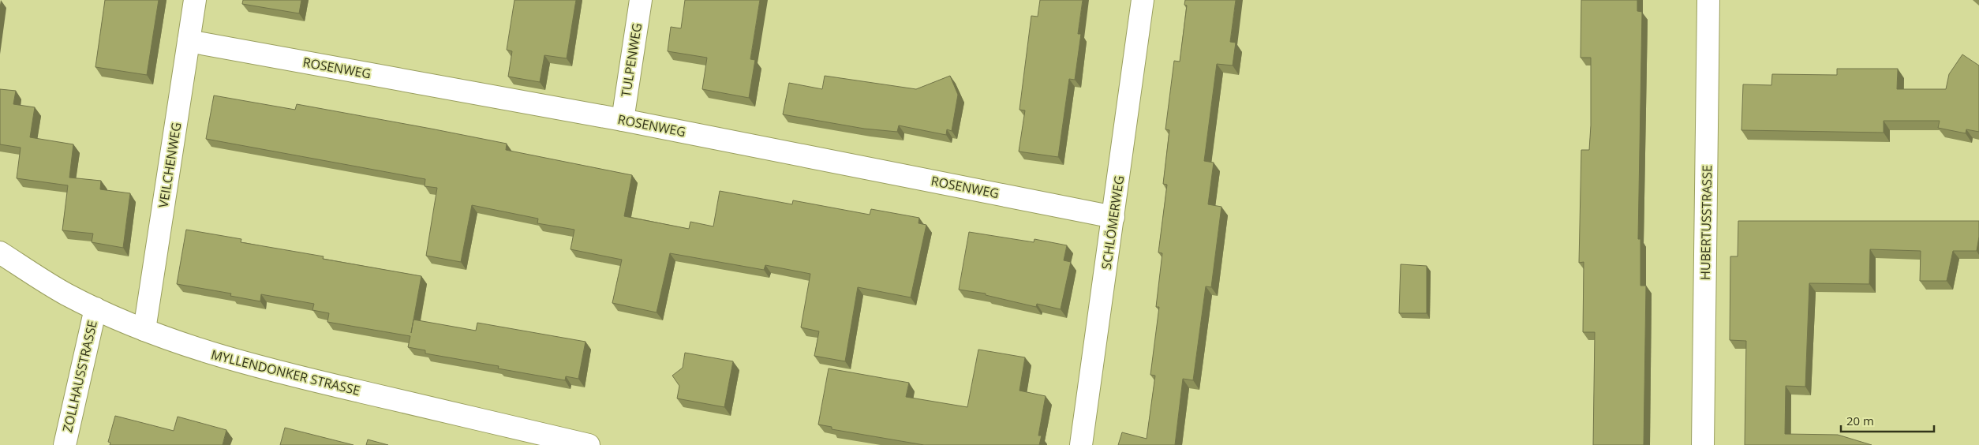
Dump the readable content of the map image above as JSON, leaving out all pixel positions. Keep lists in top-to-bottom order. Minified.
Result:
{"streets":{"street":["TULPENWEG","ROSENWEG","VEILCHENWEG","SCHLÖMERWEG","HUBERTUSSTRASSE","MYLLENDONKER STRASSE","ZOLLHAUSSTRASSE"]},"crossings":[["TULPENWEG","ROSENWEG"],["ROSENWEG","VEILCHENWEG"],["ROSENWEG","SCHLÖMERWEG"],["VEILCHENWEG","MYLLENDONKER STRASSE"],["MYLLENDONKER STRASSE","ZOLLHAUSSTRASSE"]],"scale_bar":"20 m"}
